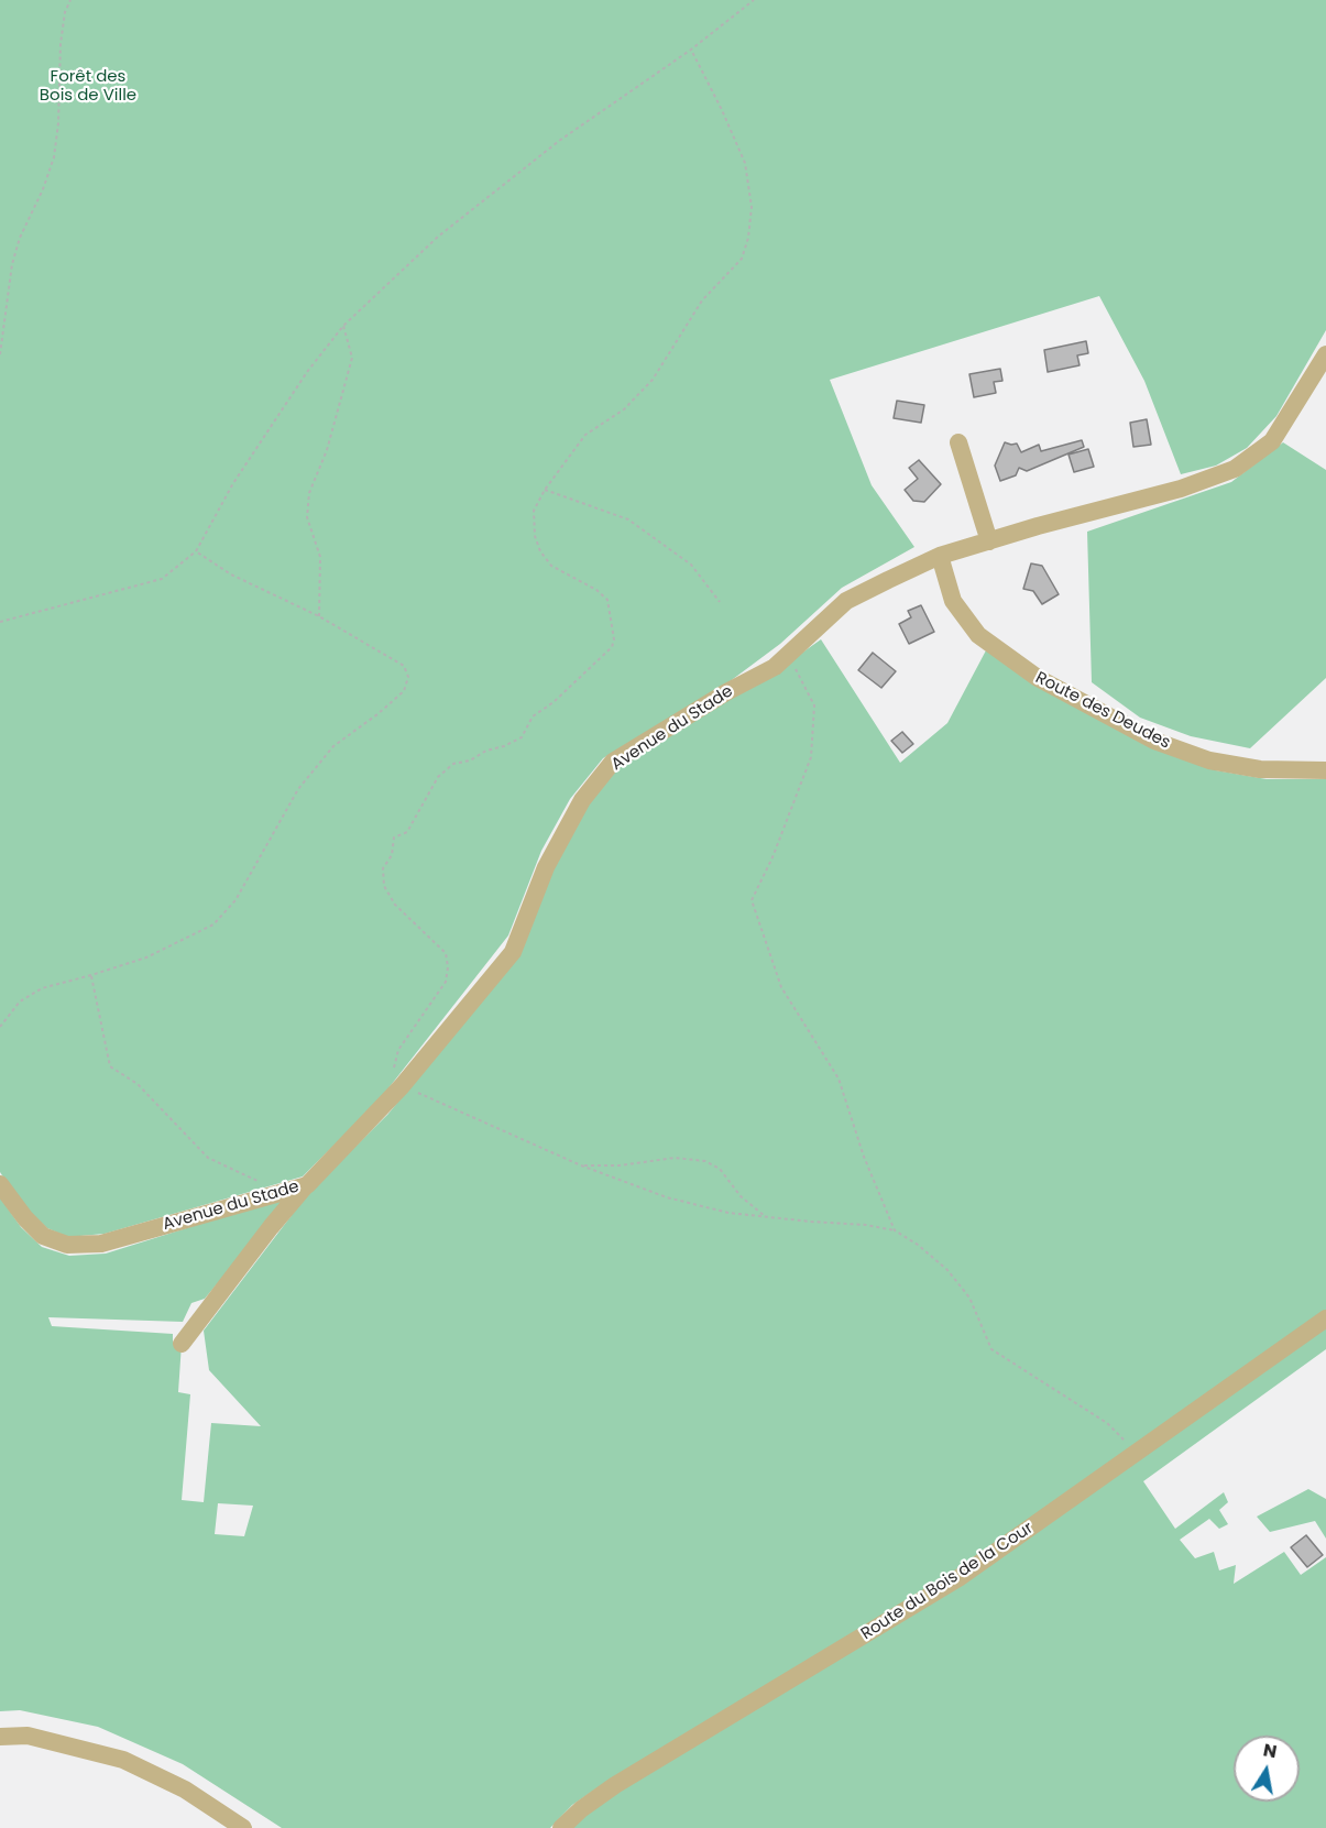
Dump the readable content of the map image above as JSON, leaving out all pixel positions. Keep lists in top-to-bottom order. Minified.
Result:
{"streets":{"street":["Route des Deudes","Avenue du Stade","Route du Bois de la Cour"]},"crossings":[["Route des Deudes","Avenue du Stade"]],"parks":["Forêt des Bois de Ville"],"north":"top"}
